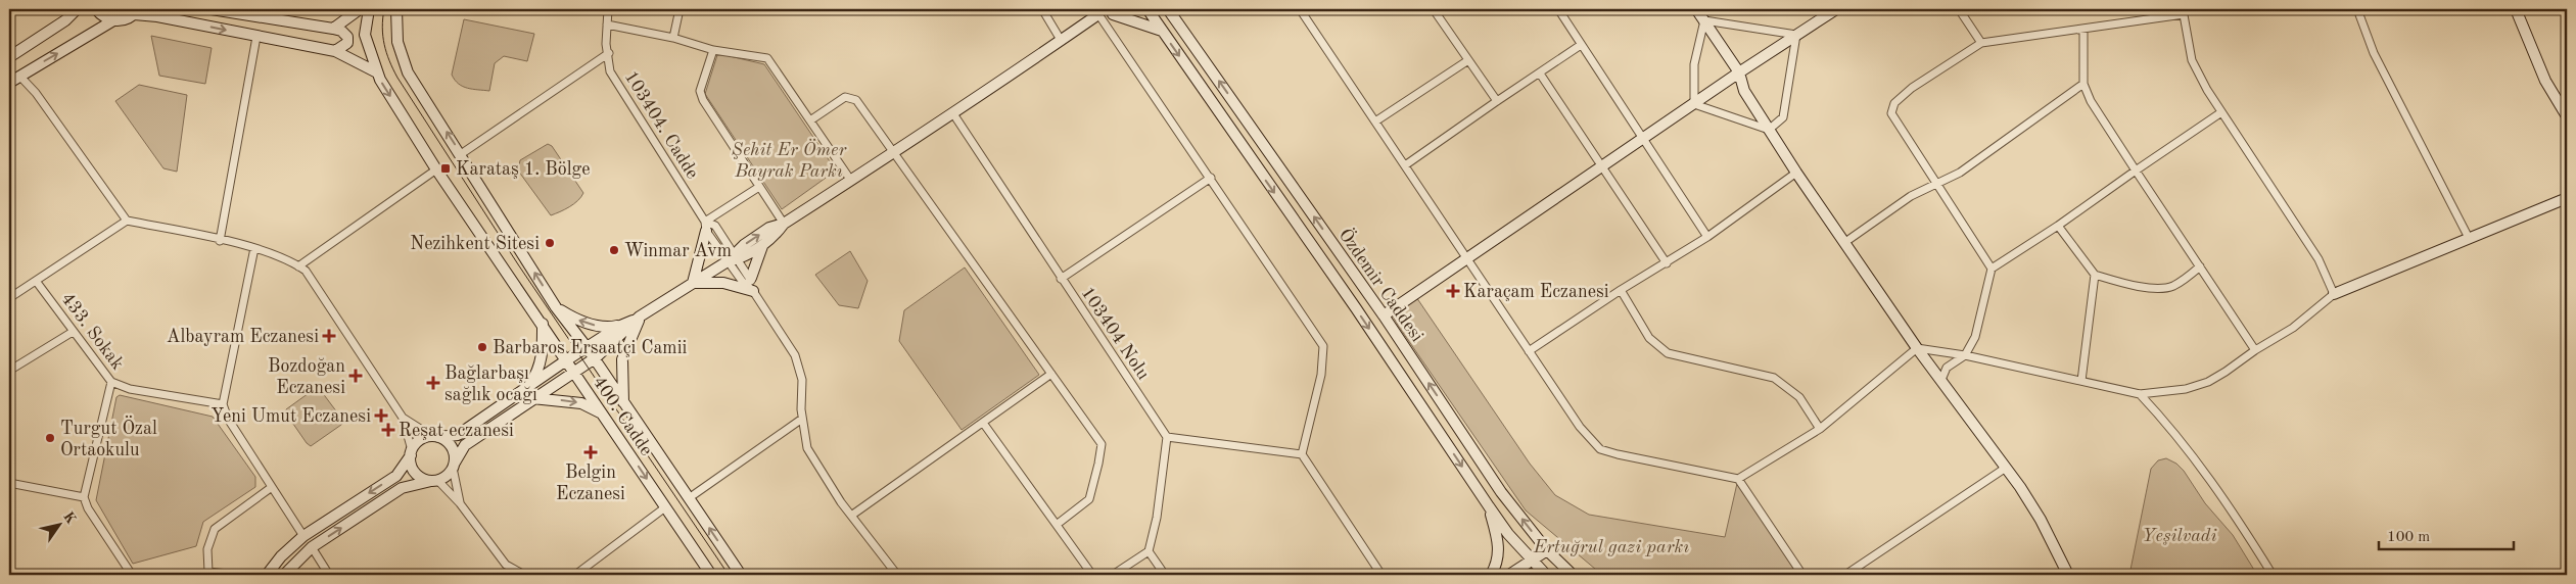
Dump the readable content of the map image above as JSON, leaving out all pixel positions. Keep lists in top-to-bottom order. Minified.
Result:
{"streets":{"main road":["Özdemir Caddesi","400. Cadde"],"street":["103404. Cadde","433. Sokak","103404 Nolu"]},"parks":["Şehit Er Ömer Bayrak Parkı","Yeşilvadi","Ertuğrul gazi parkı"],"places":{"transit":["Karataş 1. Bölge"],"other":["Nezihkent Sitesi","Winmar Avm","Barbaros Ersaatçi Camii","Turgut Özal Ortaokulu"],"health":["Karaçam Eczanesi","Albayram Eczanesi","Bozdoğan Eczanesi","Bağlarbaşı sağlık ocağı","Yeni Umut Eczanesi","Reşat eczanesi","Belgin Eczanesi"]},"scale_bar":"100 m","north":"top right"}
